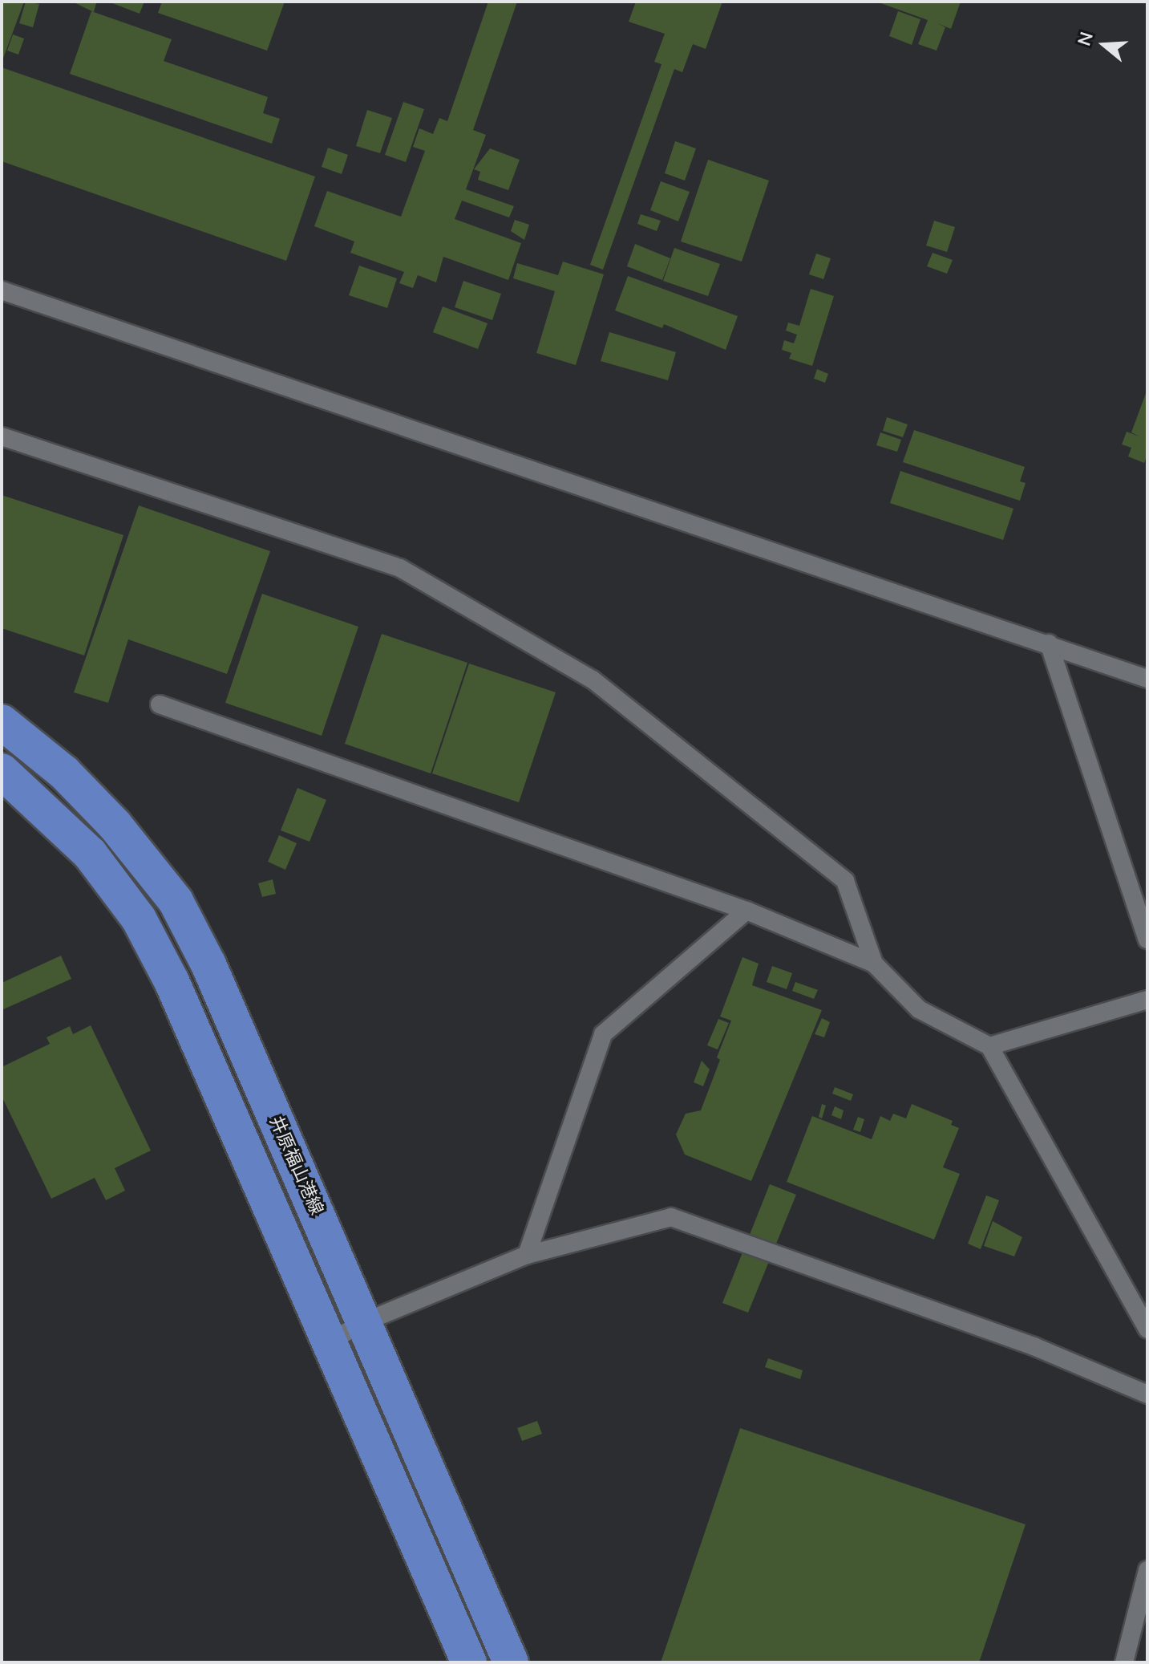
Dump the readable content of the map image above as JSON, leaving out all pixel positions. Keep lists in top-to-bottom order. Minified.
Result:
{"streets":{"main road":["井原福山港線"]},"north":"left"}
